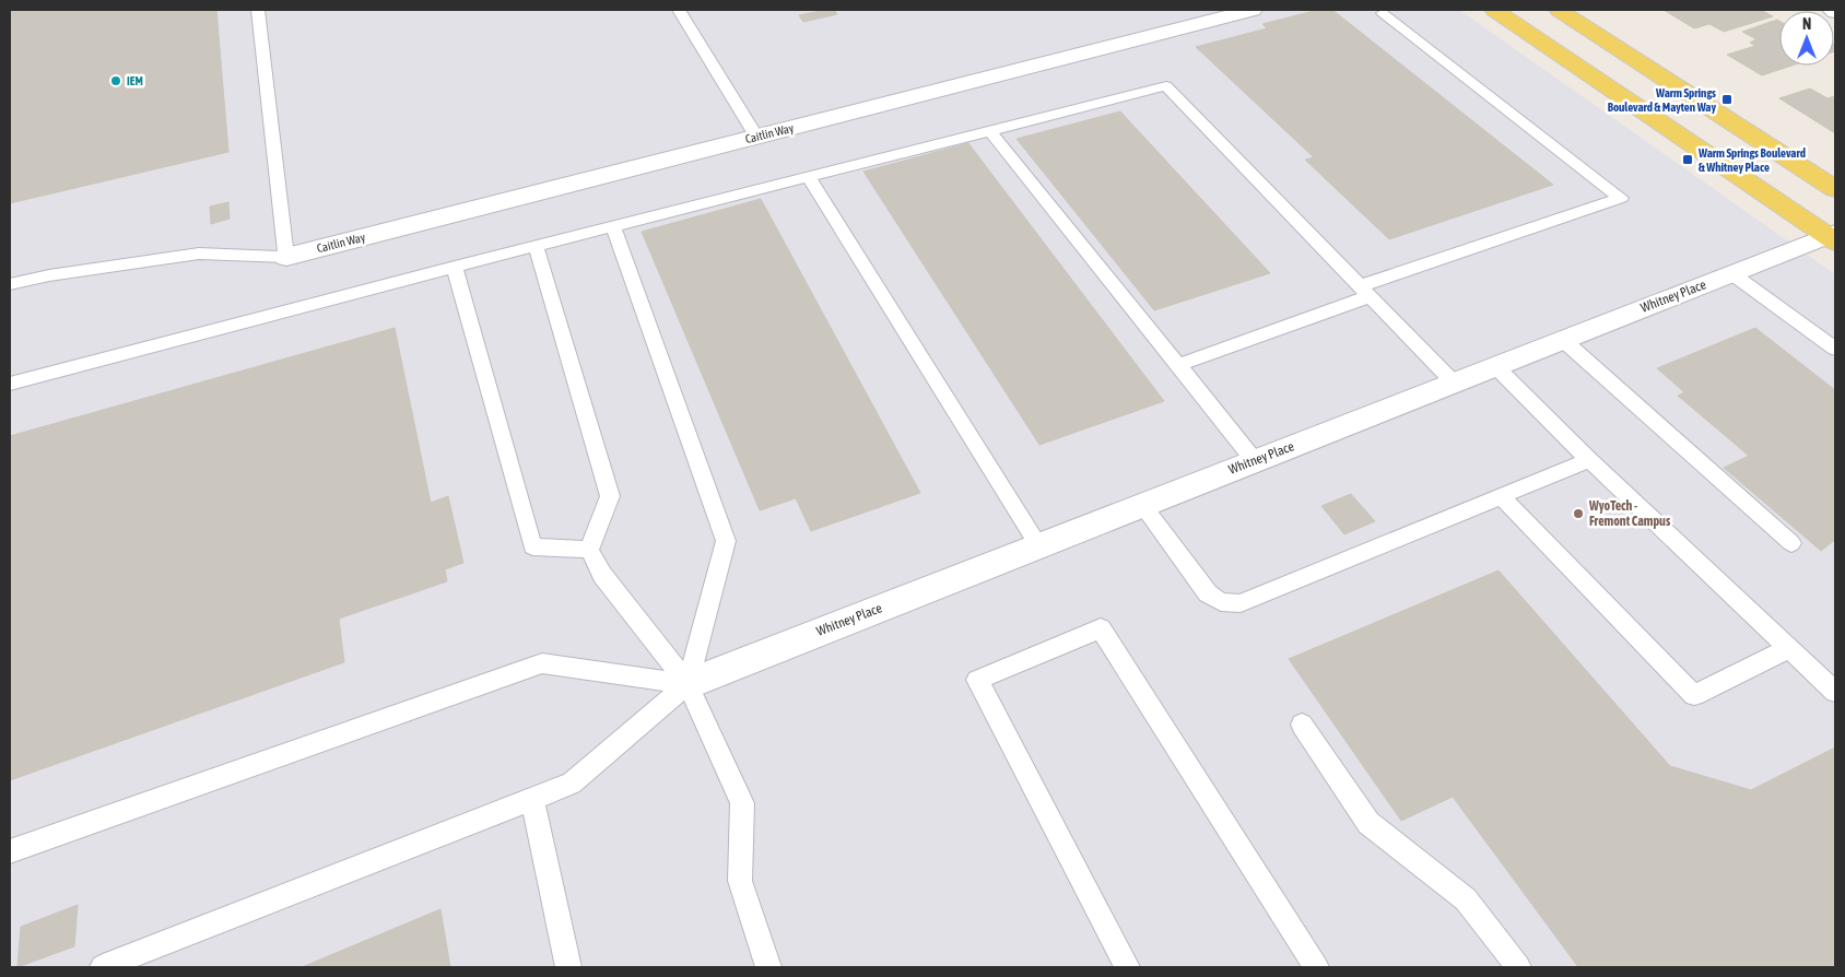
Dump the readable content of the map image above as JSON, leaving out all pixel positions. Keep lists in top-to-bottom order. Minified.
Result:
{"streets":{"street":["Caitlin Way","Whitney Place"]},"places":{"other":["IEM","WyoTech - Fremont Campus"],"transit":["Warm Springs Boulevard & Mayten Way","Warm Springs Boulevard & Whitney Place"]},"north":"top"}
